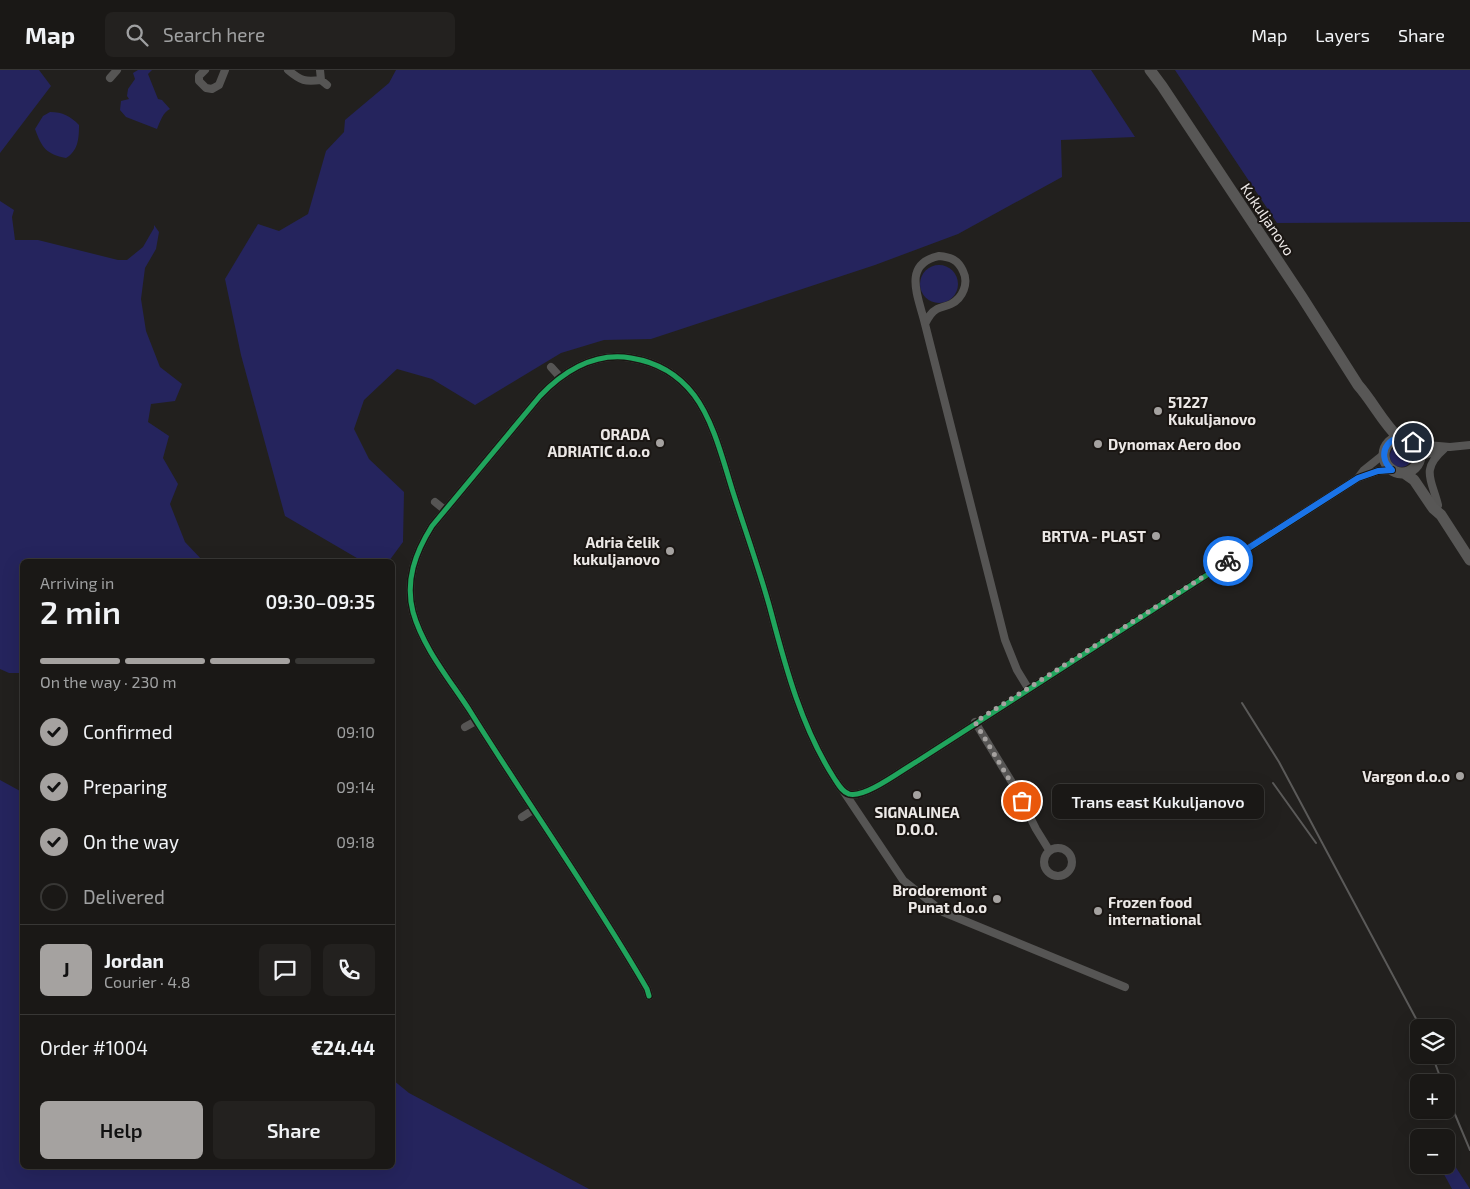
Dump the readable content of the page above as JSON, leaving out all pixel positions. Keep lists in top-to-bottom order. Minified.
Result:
{"streets":{"main road":["Kukuljanovo"]},"places":["51227 Kukuljanovo","ORADA ADRIATIC d.o.o","Dynomax Aero doo","BRTVA - PLAST","Adria čelik kukuljanovo","Vargon d.o.o","SIGNALINEA D.O.O.","Trans east Kukuljanovo","Brodoremont Punat d.o.o","Frozen food international"],"page":{"header":"Map","search":"Search here","nav":["Map","Layers","Share"],"heading":["2 min","Arriving in","09:30–09:35"],"panel":["Jordan","Courier · 4.8","Order #1004","€24.44"],"bar":"On the way · 230 m","list":[["Confirmed","09:10"],["Preparing","09:14"],["On the way","09:18"],"Delivered"],"bubble":"Trans east Kukuljanovo","round":"J","map_buttons":["+","−"],"buttons":["Help","Share"]}}
